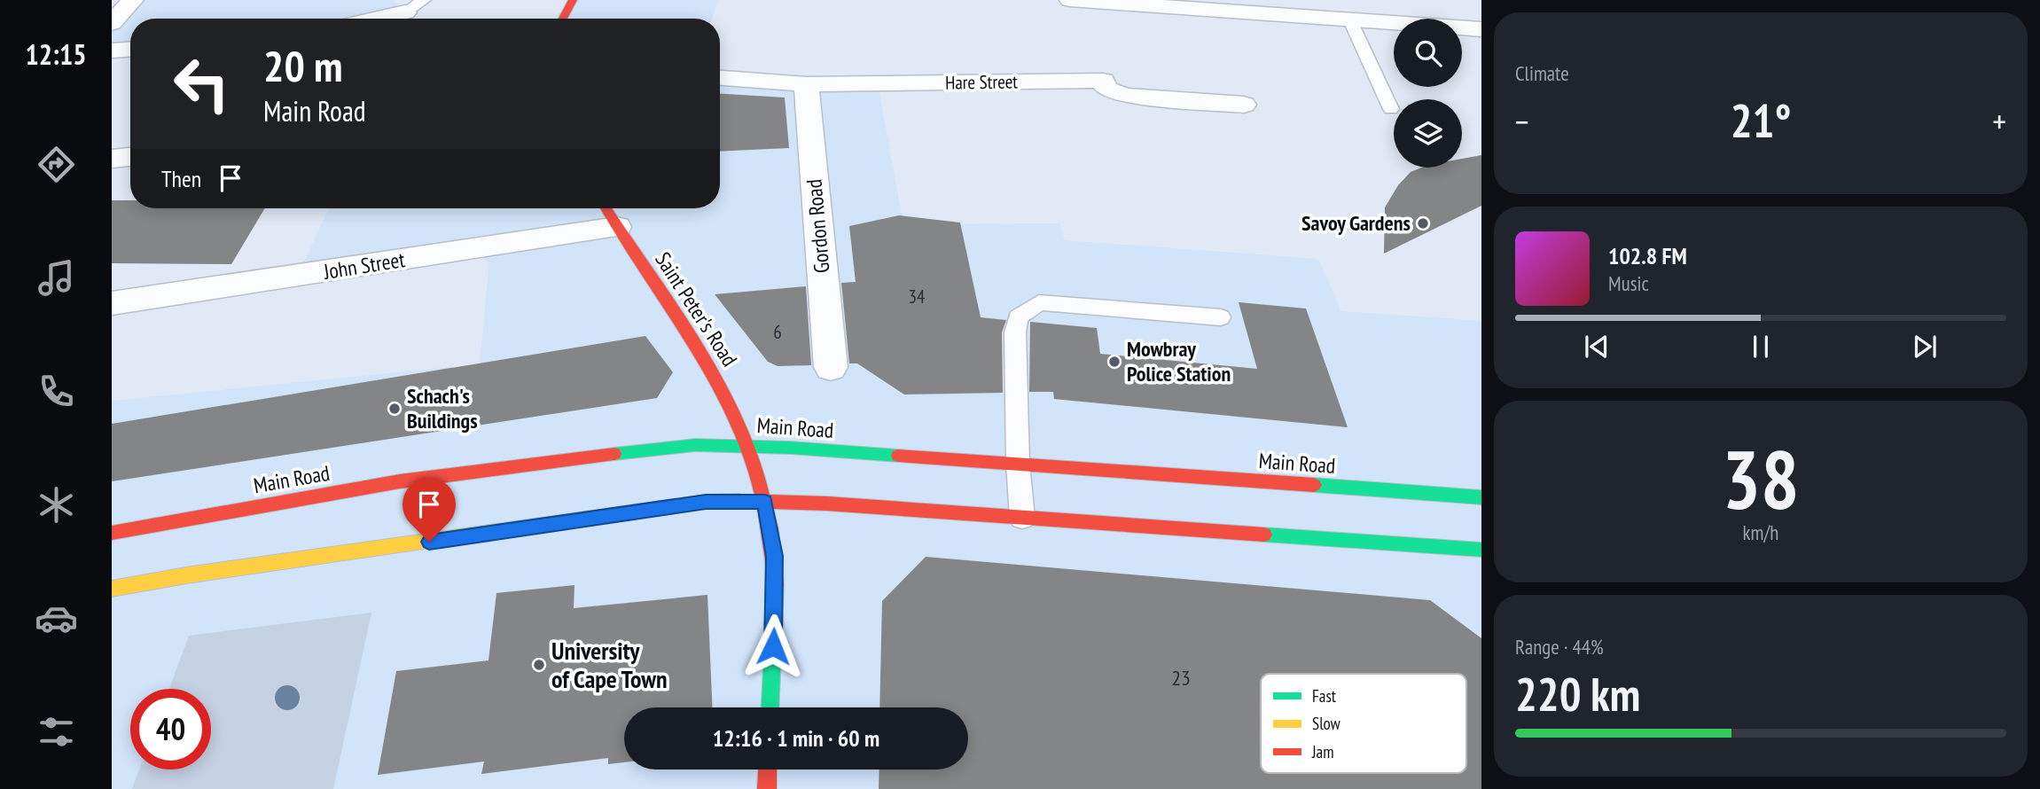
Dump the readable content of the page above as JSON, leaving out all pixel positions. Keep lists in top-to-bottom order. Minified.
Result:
{"streets":{"main road":["Saint Peter's Road","Main Road"],"street":["Hare Street","Gordon Road","John Street"]},"crossings":[["Hare Street","Gordon Road"],["John Street","Saint Peter's Road"],["Saint Peter's Road","Main Road"]],"places":["Savoy Gardens","Mowbray Police Station","Schach's Buildings","University of Cape Town"],"house_numbers":["34","6","23"],"legend":["Fast","Slow","Jam"],"page":{"tabs":"12:15","tile":["Climate",["38","km/h"],["Range · 44%","220 km"]],"turn":["20 m","Main Road"],"heat":["−","21°","+"],"then":"Then","song":["102.8 FM","Music"],"limit":"40","trip":"12:16 · 1 min · 60 m"}}
